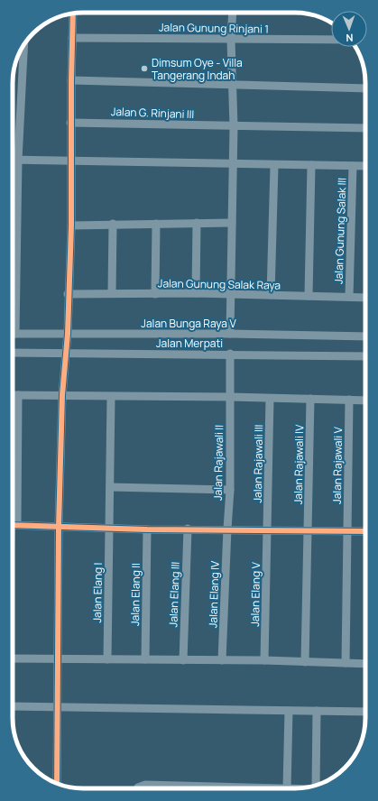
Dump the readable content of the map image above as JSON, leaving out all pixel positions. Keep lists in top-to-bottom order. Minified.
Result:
{"streets":{"street":["Jalan Gunung Rinjani 1","Jalan G. Rinjani III","Jalan Gunung Salak III","Jalan Gunung Salak Raya","Jalan Bunga Raya V","Jalan Merpati","Jalan Rajawali II","Jalan Rajawali III","Jalan Rajawali IV","Jalan Rajawali V","Jalan Elang I","Jalan Elang II","Jalan Elang III","Jalan Elang IV","Jalan Elang V"]},"crossings":[["Jalan Gunung Salak III","Jalan Gunung Salak Raya"],["Jalan Merpati","Jalan Rajawali II"],["Jalan Rajawali II","Jalan Elang IV"],["Jalan Rajawali III","Jalan Elang V"]],"places":["Dimsum Oye - Villa Tangerang Indah"],"north":"bottom"}
